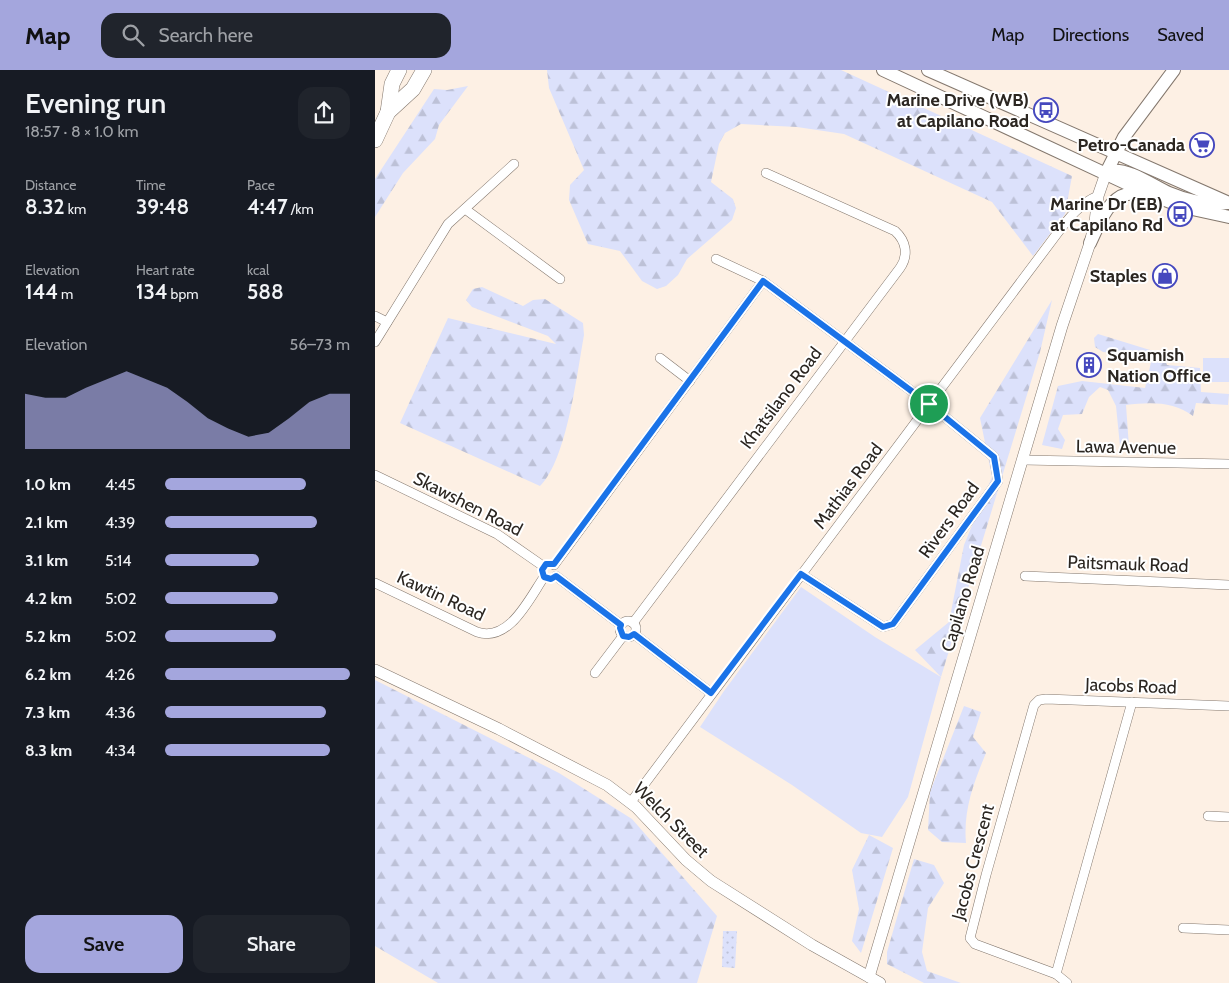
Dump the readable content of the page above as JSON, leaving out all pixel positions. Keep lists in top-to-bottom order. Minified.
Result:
{"streets":{"street":["Khatsilano Road","Lawa Avenue","Mathias Road","Skawshen Road","Rivers Road","Paitsmauk Road","Kawtin Road","Capilano Road","Jacobs Road","Welch Street","Jacobs Crescent"]},"crossings":[["Khatsilano Road","Rivers Road"],["Lawa Avenue","Capilano Road"],["Mathias Road","Rivers Road"],["Mathias Road","Capilano Road"],["Mathias Road","Welch Street"],["Skawshen Road","Kawtin Road"],["Capilano Road","Welch Street"],["Jacobs Road","Jacobs Crescent"]],"places":{"bus stop":["Marine Drive (WB) at Capilano Road","Marine Dr (EB) at Capilano Rd"],"supermarket":["Petro-Canada"],"shop":["Staples"],"building":["Squamish Nation Office"]},"page":{"header":"Map","search":"Search here","nav":["Map","Directions","Saved"],"heading":["Evening run","18:57 · 8 × 1.0 km"],"stats":[["Distance","8.32 km"],["Time","39:48"],["Pace","4:47 /km"],["Elevation","144 m"],["Heart rate","134 bpm"],["kcal","588"]],"chart":["Elevation","56–73 m"],"list":[{"name":"1.0 km","note":"4:45"},{"name":"2.1 km","note":"4:39"},{"name":"3.1 km","note":"5:14"},{"name":"4.2 km","note":"5:02"},{"name":"5.2 km","note":"5:02"},{"name":"6.2 km","note":"4:26"},{"name":"7.3 km","note":"4:36"},{"name":"8.3 km","note":"4:34"}],"buttons":["Save","Share"]}}
